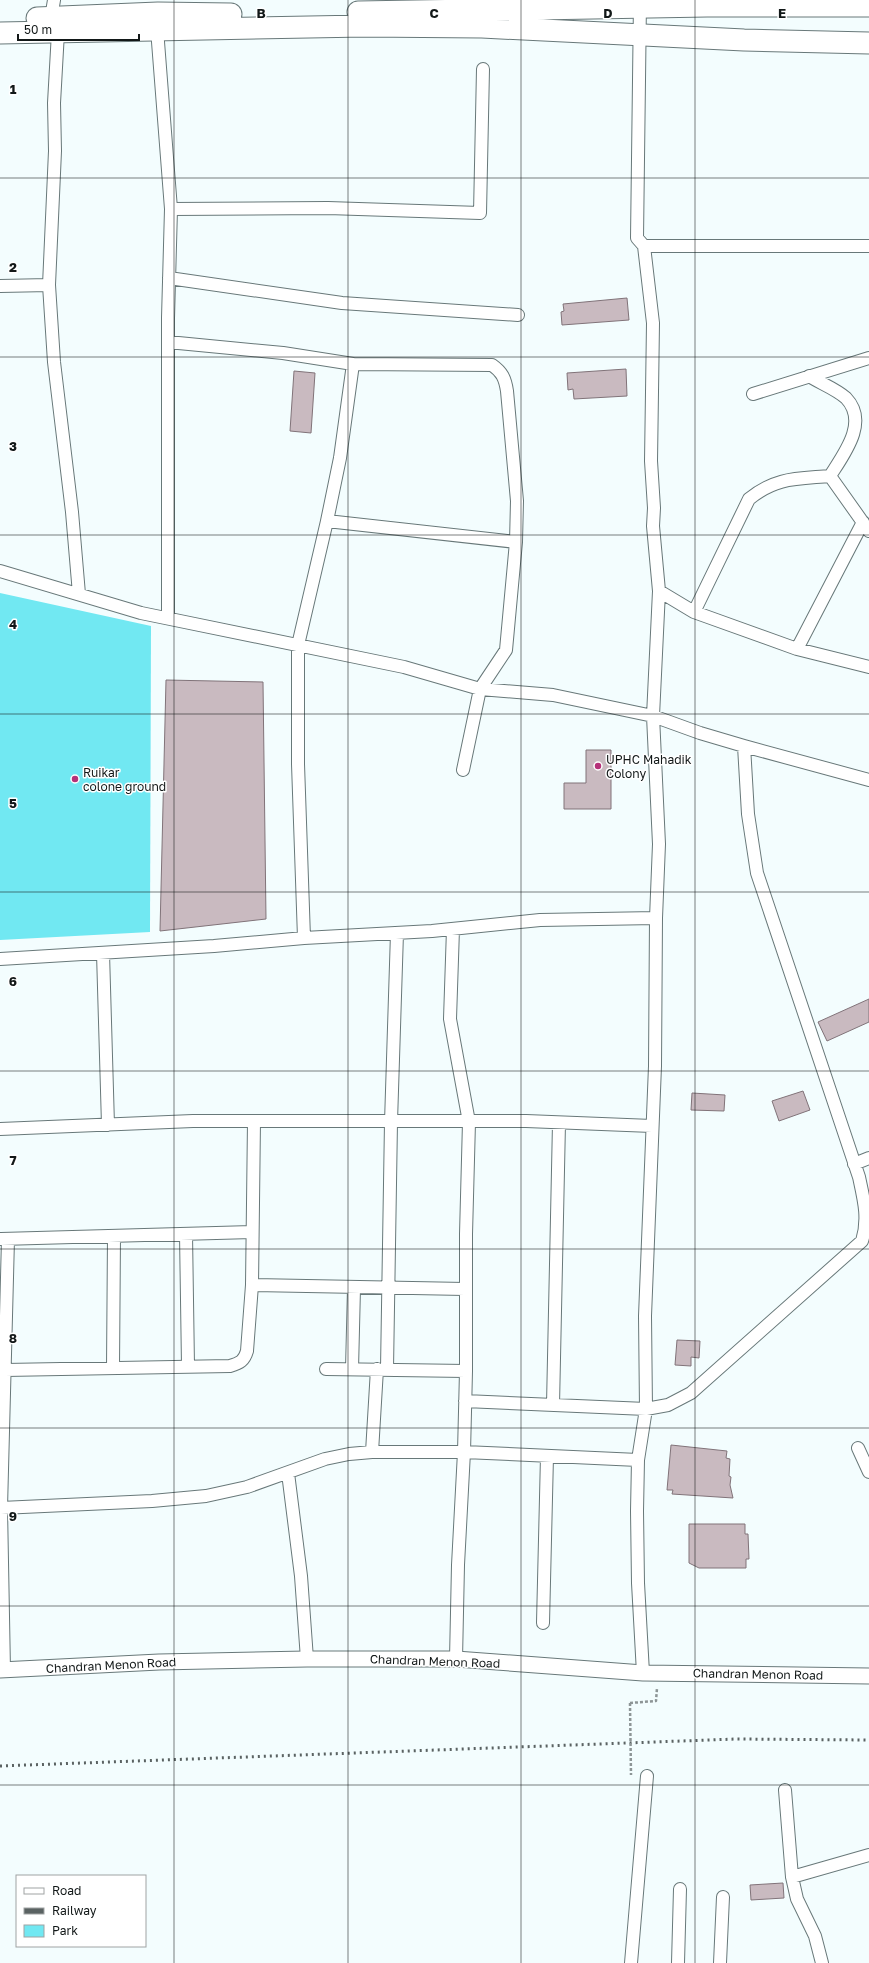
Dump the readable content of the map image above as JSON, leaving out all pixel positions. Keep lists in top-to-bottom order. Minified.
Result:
{"streets":{"street":["Chandran Menon Road"]},"places":["UPHC Mahadik Colony","Ruikar colone ground"],"legend":["Road","Railway","Park"],"scale_bar":"50 m","grid":{"columns":["B","C","D","E"],"rows":["1","2","3","4","5","6","7","8","9"]}}
